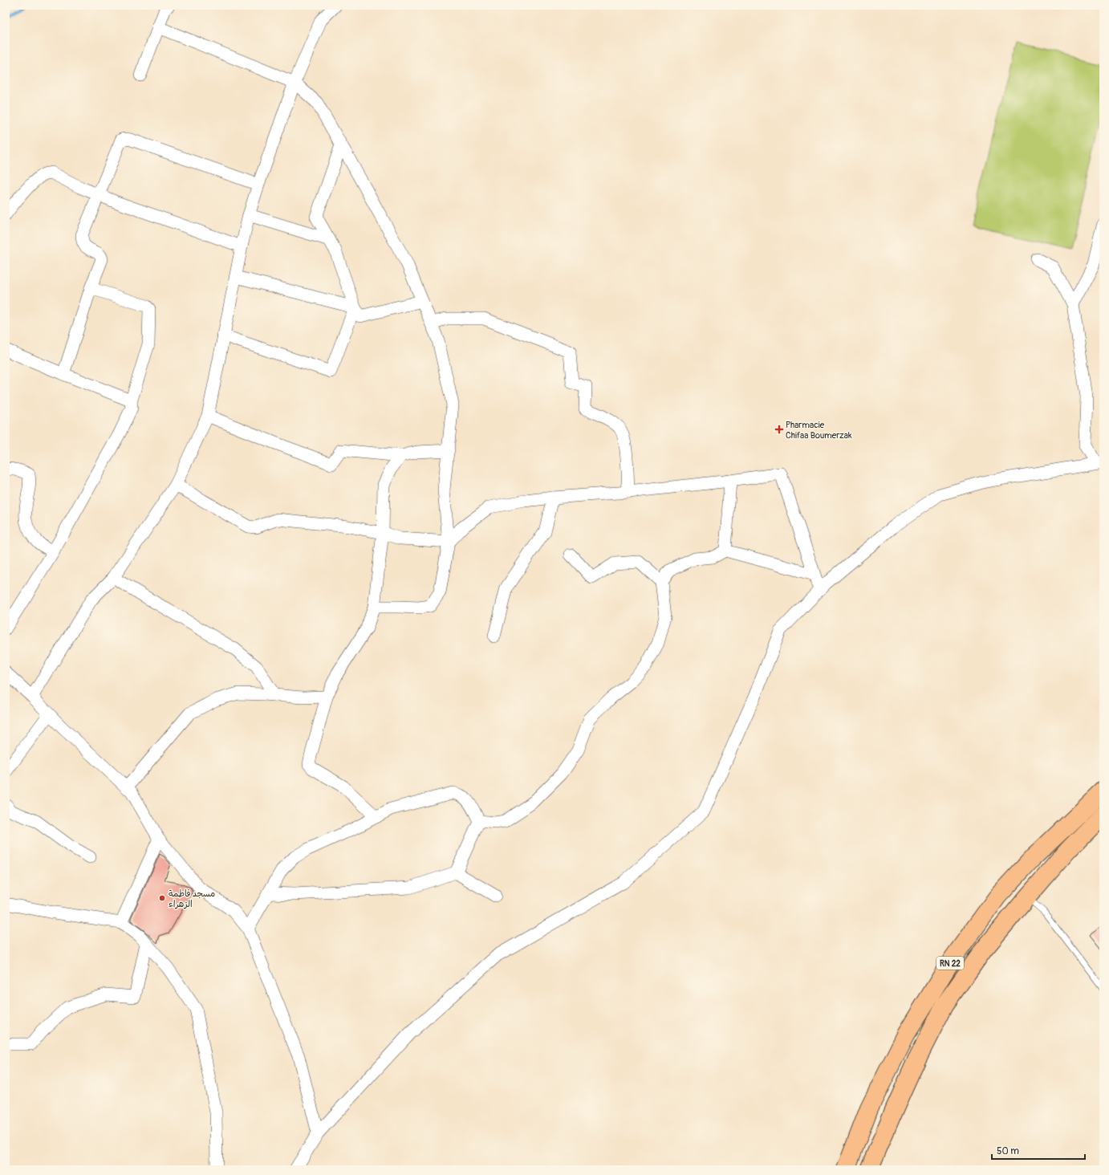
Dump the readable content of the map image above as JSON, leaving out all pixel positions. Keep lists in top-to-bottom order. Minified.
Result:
{"streets":{"highway":["RN 22"]},"places":{"health":["Pharmacie Chifaa Boumerzak"],"other":["مسجد فاطمة الزهراء"]},"scale_bar":"50 m"}
